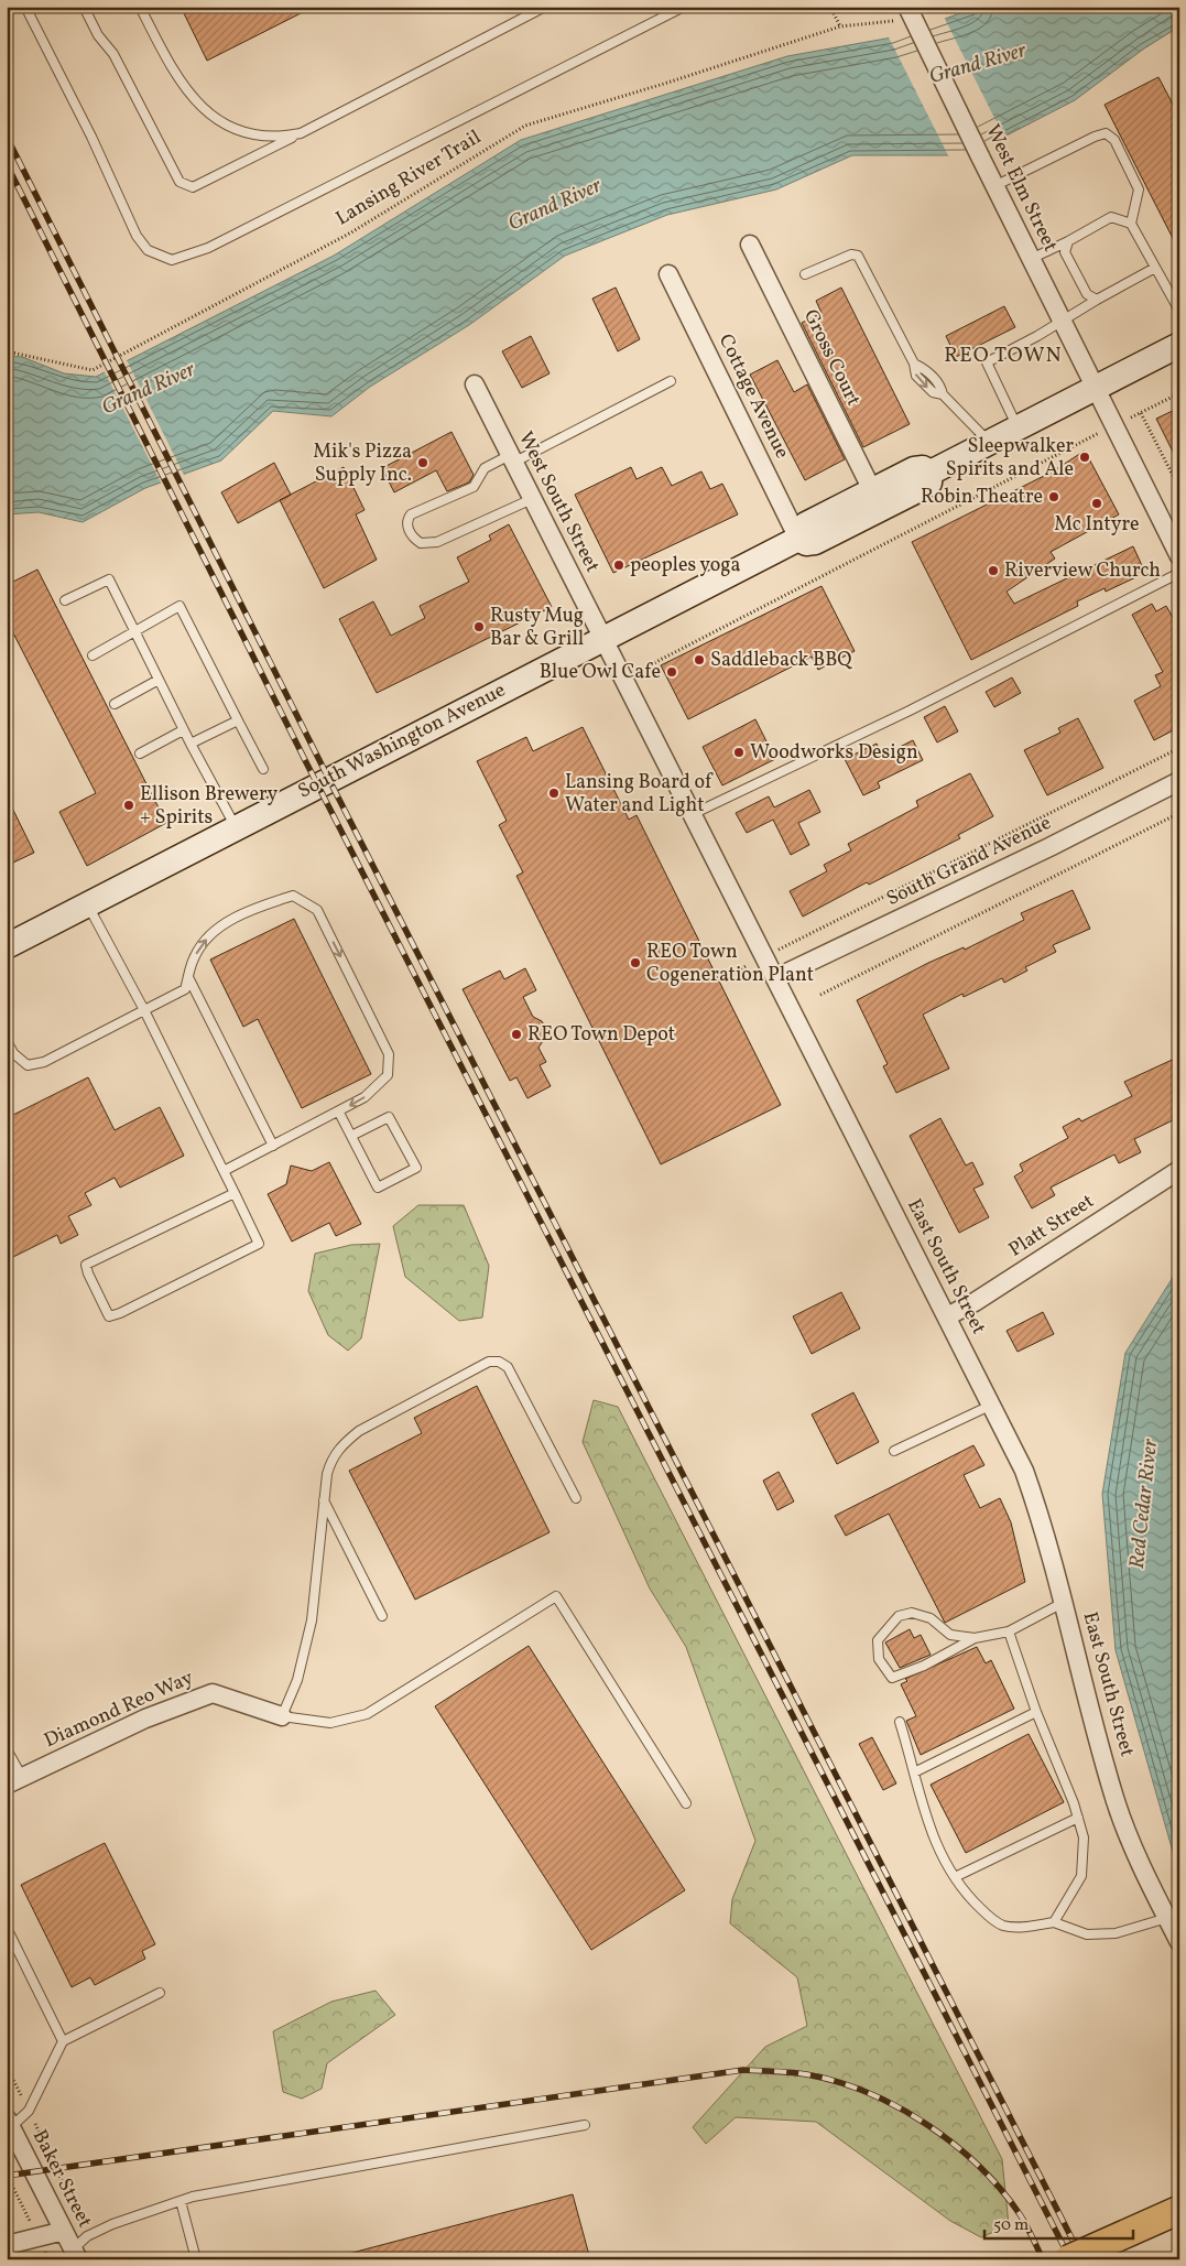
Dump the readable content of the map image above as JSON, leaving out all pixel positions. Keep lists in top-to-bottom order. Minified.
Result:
{"streets":{"street":["West Elm Street","Gross Court","Cottage Avenue","West South Street","South Washington Avenue","South Grand Avenue","Platt Street","East South Street","Diamond Reo Way","Baker Street"],"path":["Lansing River Trail"]},"crossings":[["Lansing River Trail","West Elm Street"],["West Elm Street","South Washington Avenue"],["Gross Court","South Washington Avenue"],["Cottage Avenue","South Washington Avenue"],["West South Street","South Washington Avenue"],["West South Street","East South Street"],["South Washington Avenue","East South Street"],["South Grand Avenue","East South Street"],["Platt Street","East South Street"]],"districts":["REO TOWN"],"water":["Grand River","Red Cedar River"],"places":["Sleepwalker Spirits and Ale","Mik's Pizza Supply Inc.","Robin Theatre","Mc Intyre","peoples yoga","Riverview Church","Rusty Mug Bar & Grill","Saddleback BBQ","Blue Owl Cafe","Woodworks Design","Lansing Board of Water and Light","Ellison Brewery + Spirits","REO Town Cogeneration Plant","REO Town Depot"],"scale_bar":"50 m"}
